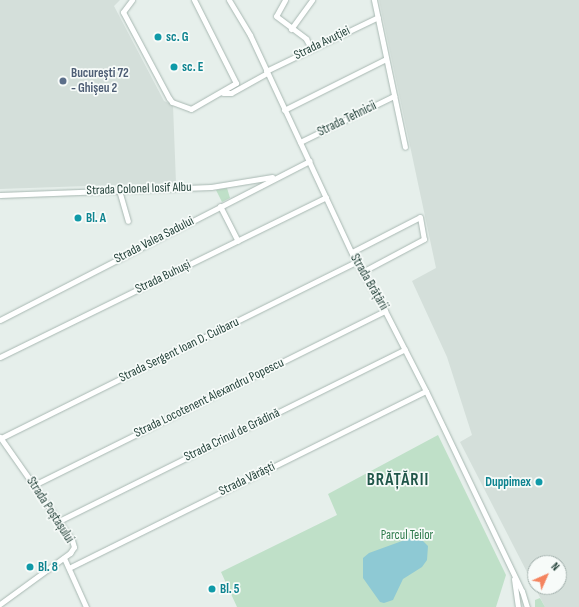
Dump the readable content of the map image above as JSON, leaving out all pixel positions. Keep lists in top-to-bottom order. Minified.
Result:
{"streets":{"street":["Strada Avuției","Strada Tehnicii","Strada Colonel Iosif Albu","Strada Valea Sadului","Strada Buhuși","Strada Brățării","Strada Sergent Ioan D. Cuibaru","Strada Locotenent Alexandru Popescu","Strada Crinul de Grădină","Strada Vărăști","Strada Poștașului"]},"crossings":[["Strada Avuției","Strada Brățării"],["Strada Tehnicii","Strada Brățării"],["Strada Colonel Iosif Albu","Strada Valea Sadului"],["Strada Valea Sadului","Strada Brățării"],["Strada Buhuși","Strada Brățării"],["Strada Brățării","Strada Sergent Ioan D. Cuibaru"],["Strada Brățării","Strada Locotenent Alexandru Popescu"],["Strada Brățării","Strada Crinul de Grădină"],["Strada Brățării","Strada Vărăști"],["Strada Sergent Ioan D. Cuibaru","Strada Poștașului"],["Strada Locotenent Alexandru Popescu","Strada Poștașului"],["Strada Crinul de Grădină","Strada Poștașului"],["Strada Vărăști","Strada Poștașului"]],"districts":["BRĂȚĂRII"],"parks":["Parcul Teilor"],"places":["sc. G","sc. E","Bucureşti 72 - Ghişeu 2","Bl. A","Duppimex","Bl. 8","Bl. 5"],"north":"top right"}
